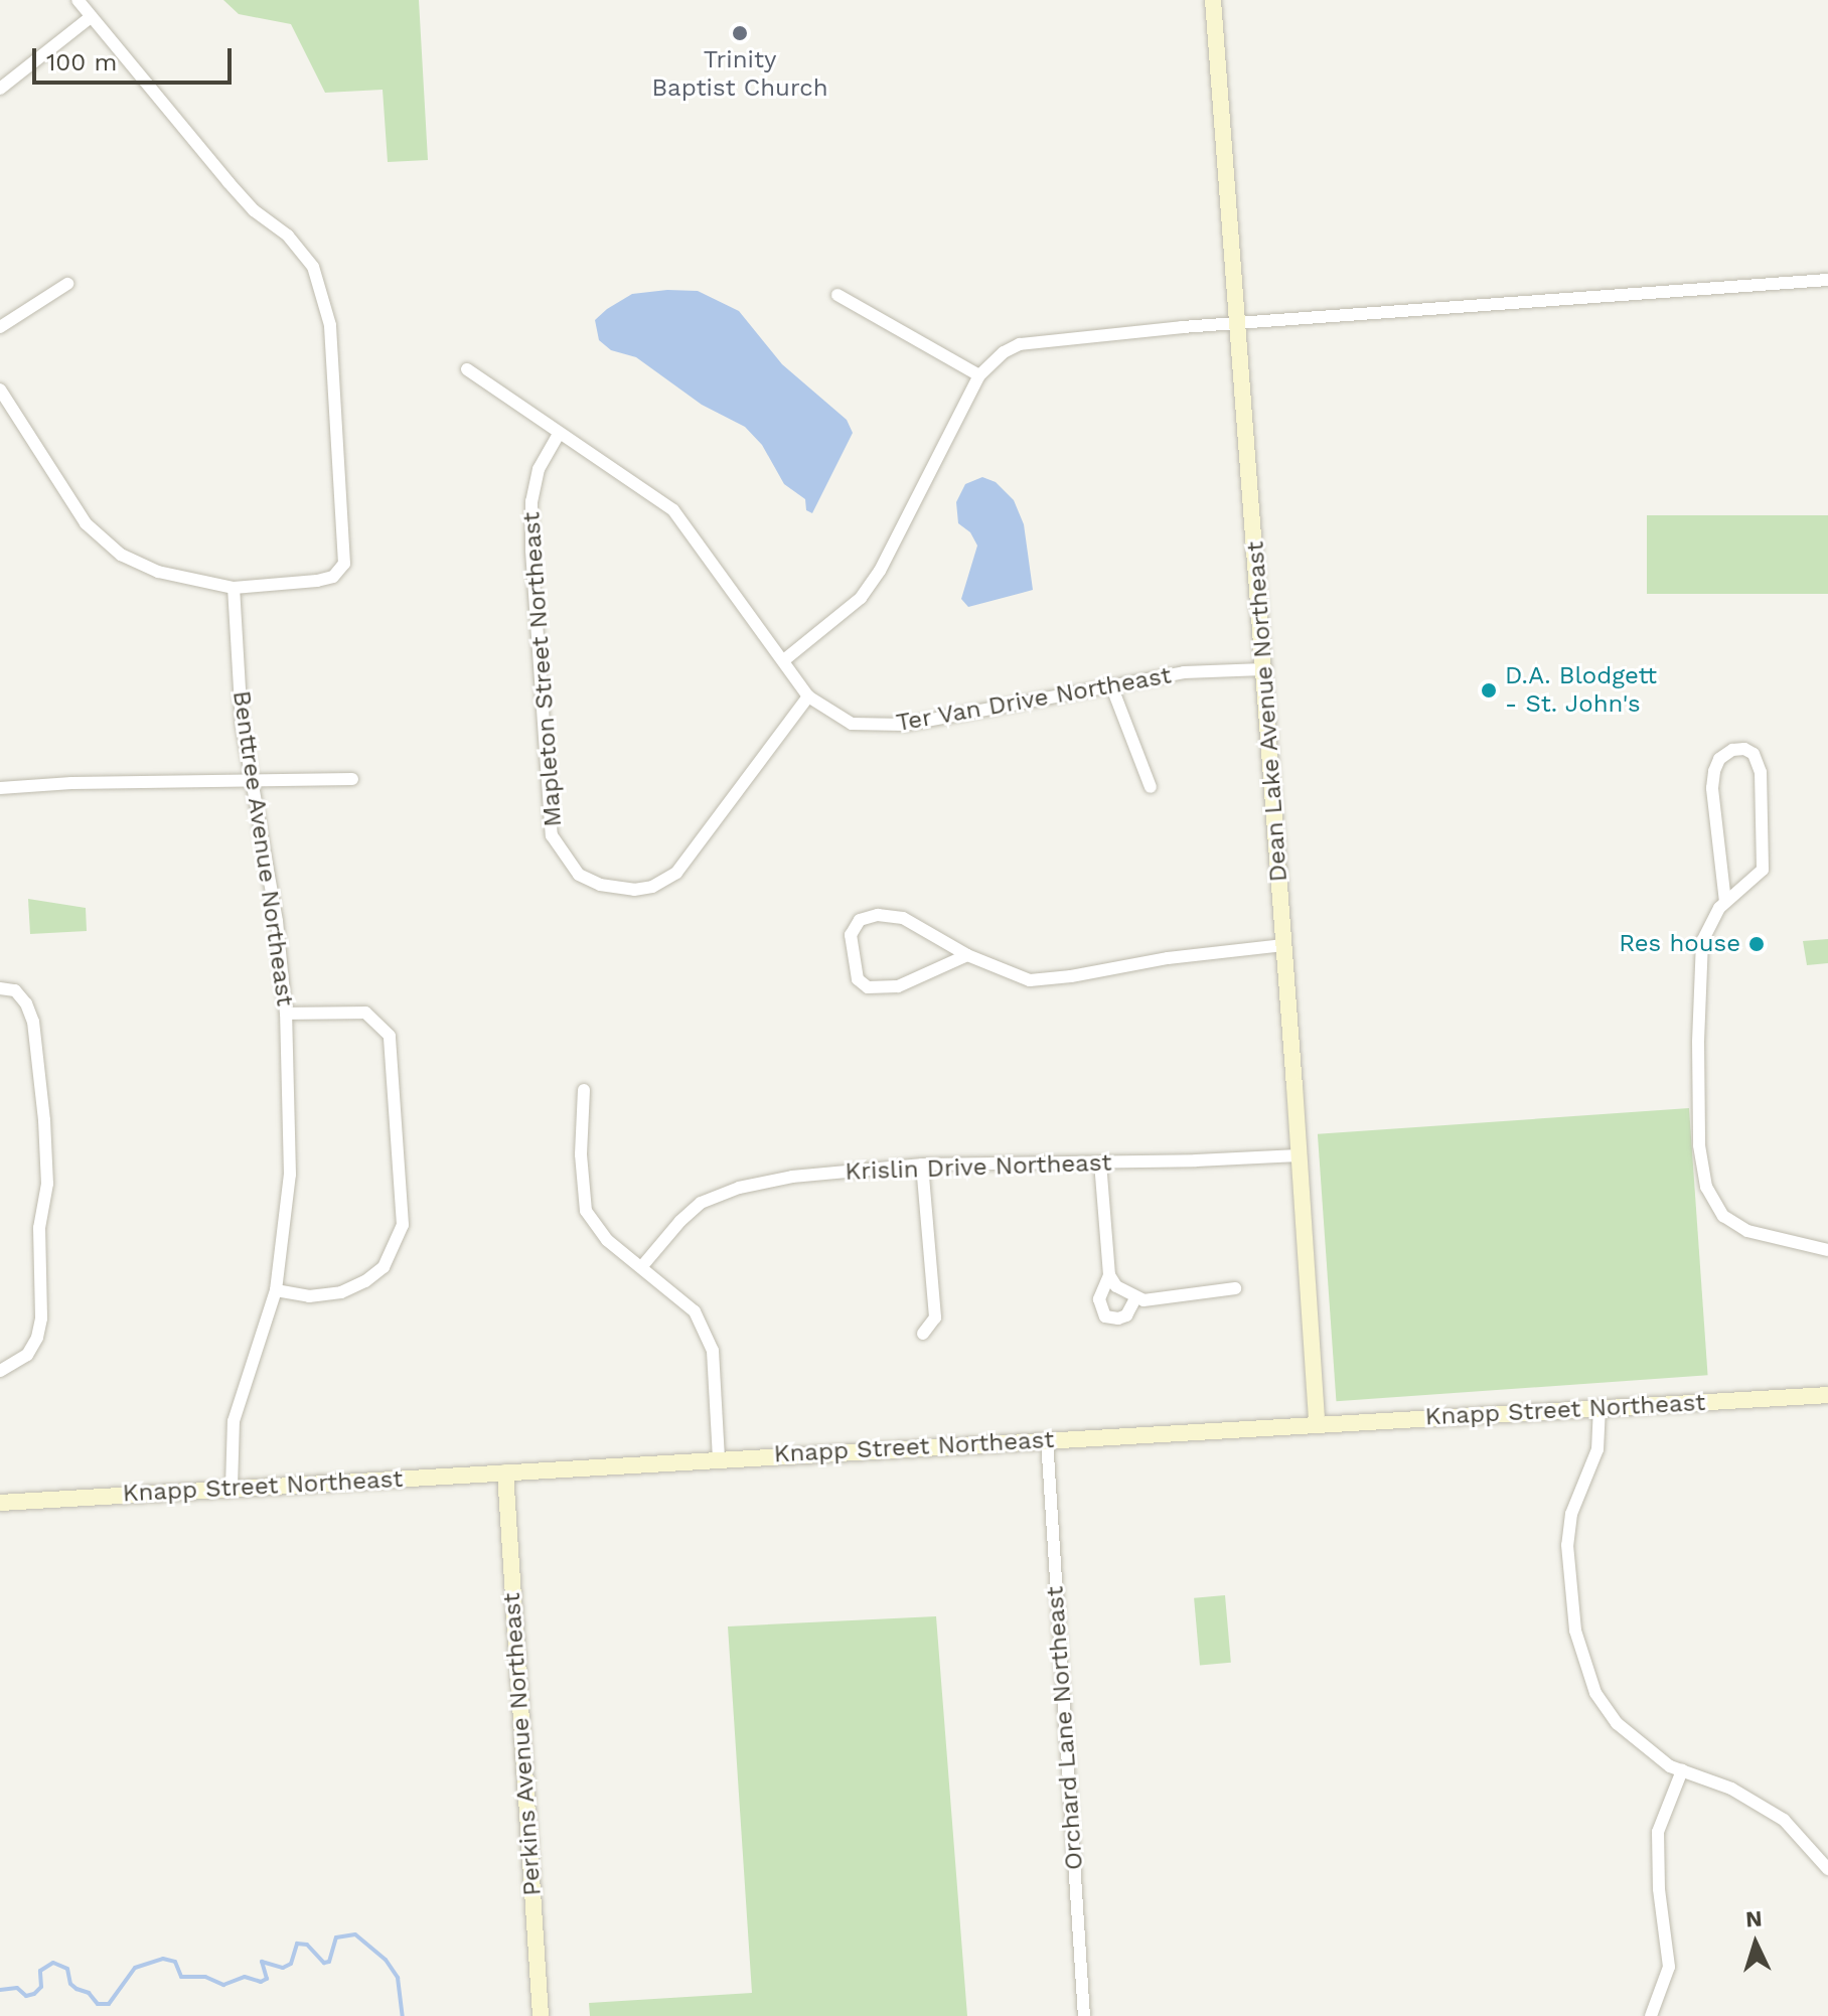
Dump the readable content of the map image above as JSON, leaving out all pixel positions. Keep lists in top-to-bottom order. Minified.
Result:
{"streets":{"main road":["Dean Lake Avenue Northeast","Knapp Street Northeast","Perkins Avenue Northeast"],"street":["Mapleton Street Northeast","Ter Van Drive Northeast","Benttree Avenue Northeast","Krislin Drive Northeast","Orchard Lane Northeast"]},"crossings":[["Mapleton Street Northeast","Ter Van Drive Northeast"],["Ter Van Drive Northeast","Dean Lake Avenue Northeast"],["Dean Lake Avenue Northeast","Krislin Drive Northeast"],["Dean Lake Avenue Northeast","Knapp Street Northeast"],["Benttree Avenue Northeast","Knapp Street Northeast"],["Knapp Street Northeast","Orchard Lane Northeast"],["Knapp Street Northeast","Perkins Avenue Northeast"]],"places":["Trinity Baptist Church","D.A. Blodgett - St. John's","Res house"],"scale_bar":"100 m","north":"top"}
